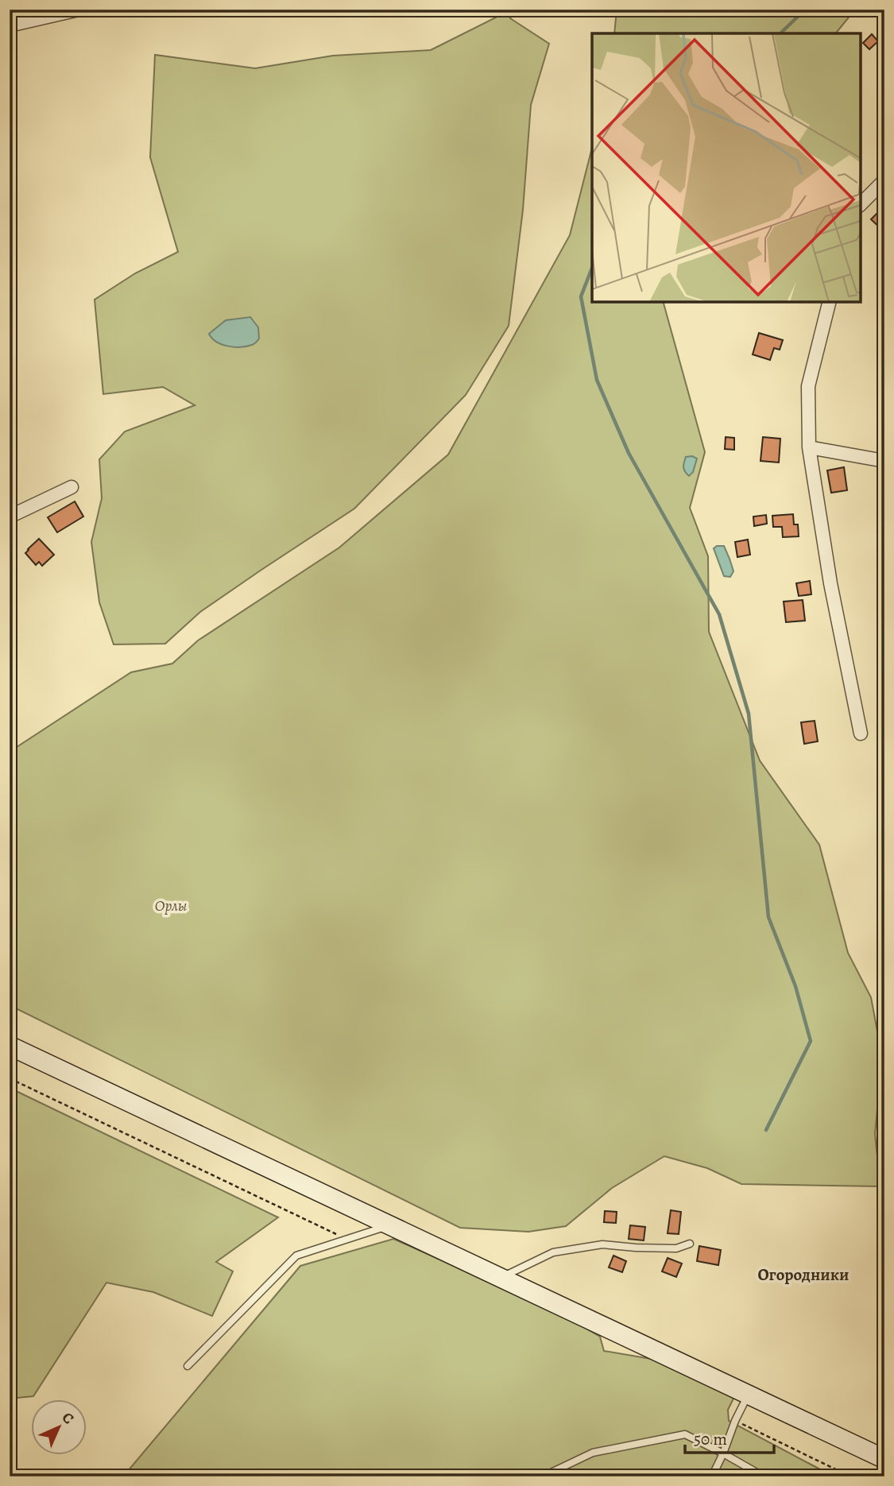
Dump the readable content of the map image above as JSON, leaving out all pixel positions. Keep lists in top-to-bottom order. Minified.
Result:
{"districts":["Огородники"],"parks":["Орлы"],"scale_bar":"50 m","north":"top right"}
